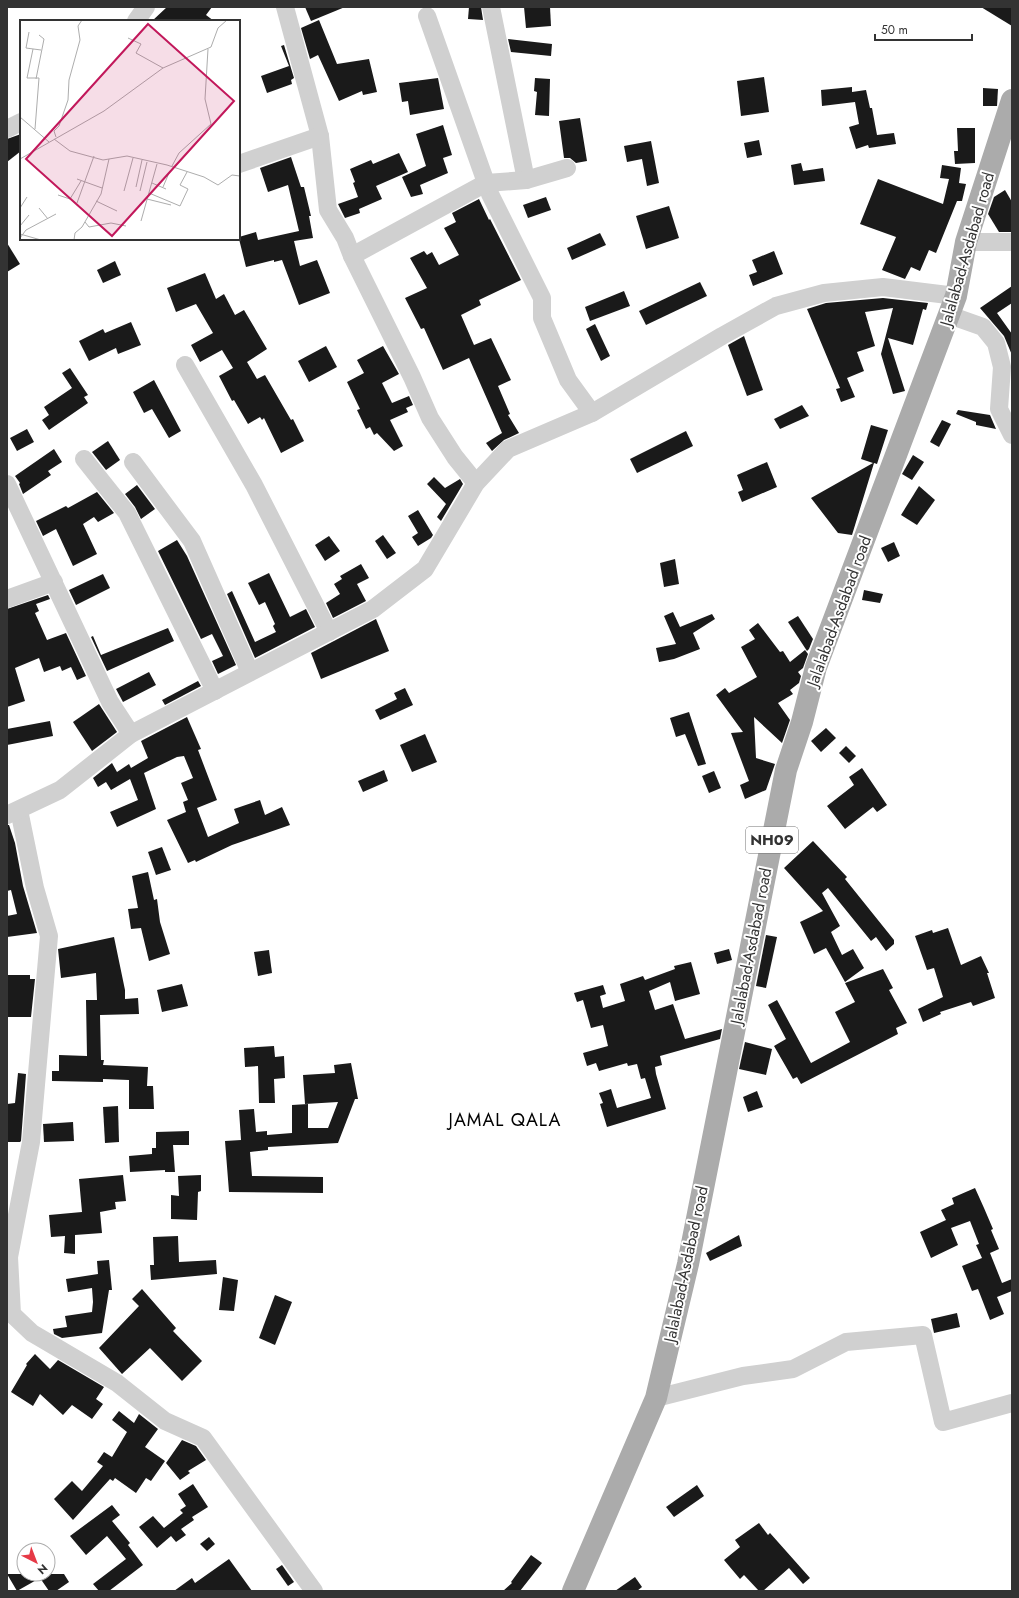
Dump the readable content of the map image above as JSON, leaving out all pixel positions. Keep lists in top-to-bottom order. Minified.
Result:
{"streets":{"main road":["Jalalabad-Asdabad road","NH09"]},"districts":["JAMAL QALA"],"scale_bar":"50 m","north":"bottom right"}
